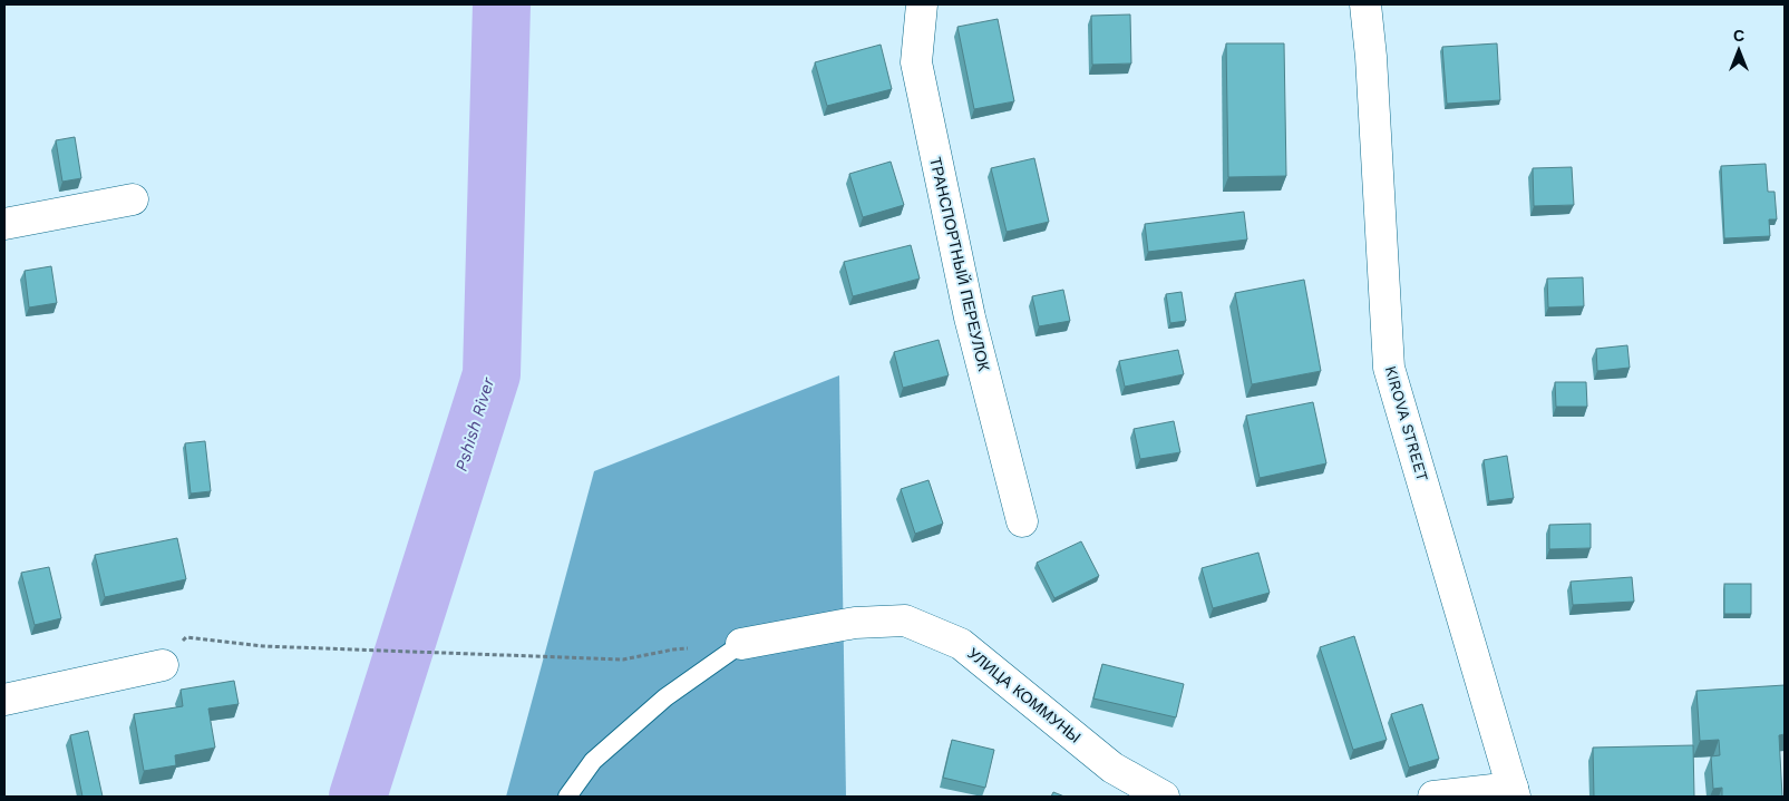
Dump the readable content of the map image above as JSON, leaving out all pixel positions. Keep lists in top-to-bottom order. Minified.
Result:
{"streets":{"street":["ТРАНСПОРТНЫЙ ПЕРЕУЛОК","KIROVA STREET","УЛИЦА КОММУНЫ"]},"water":["Pshish River"],"north":"top"}
